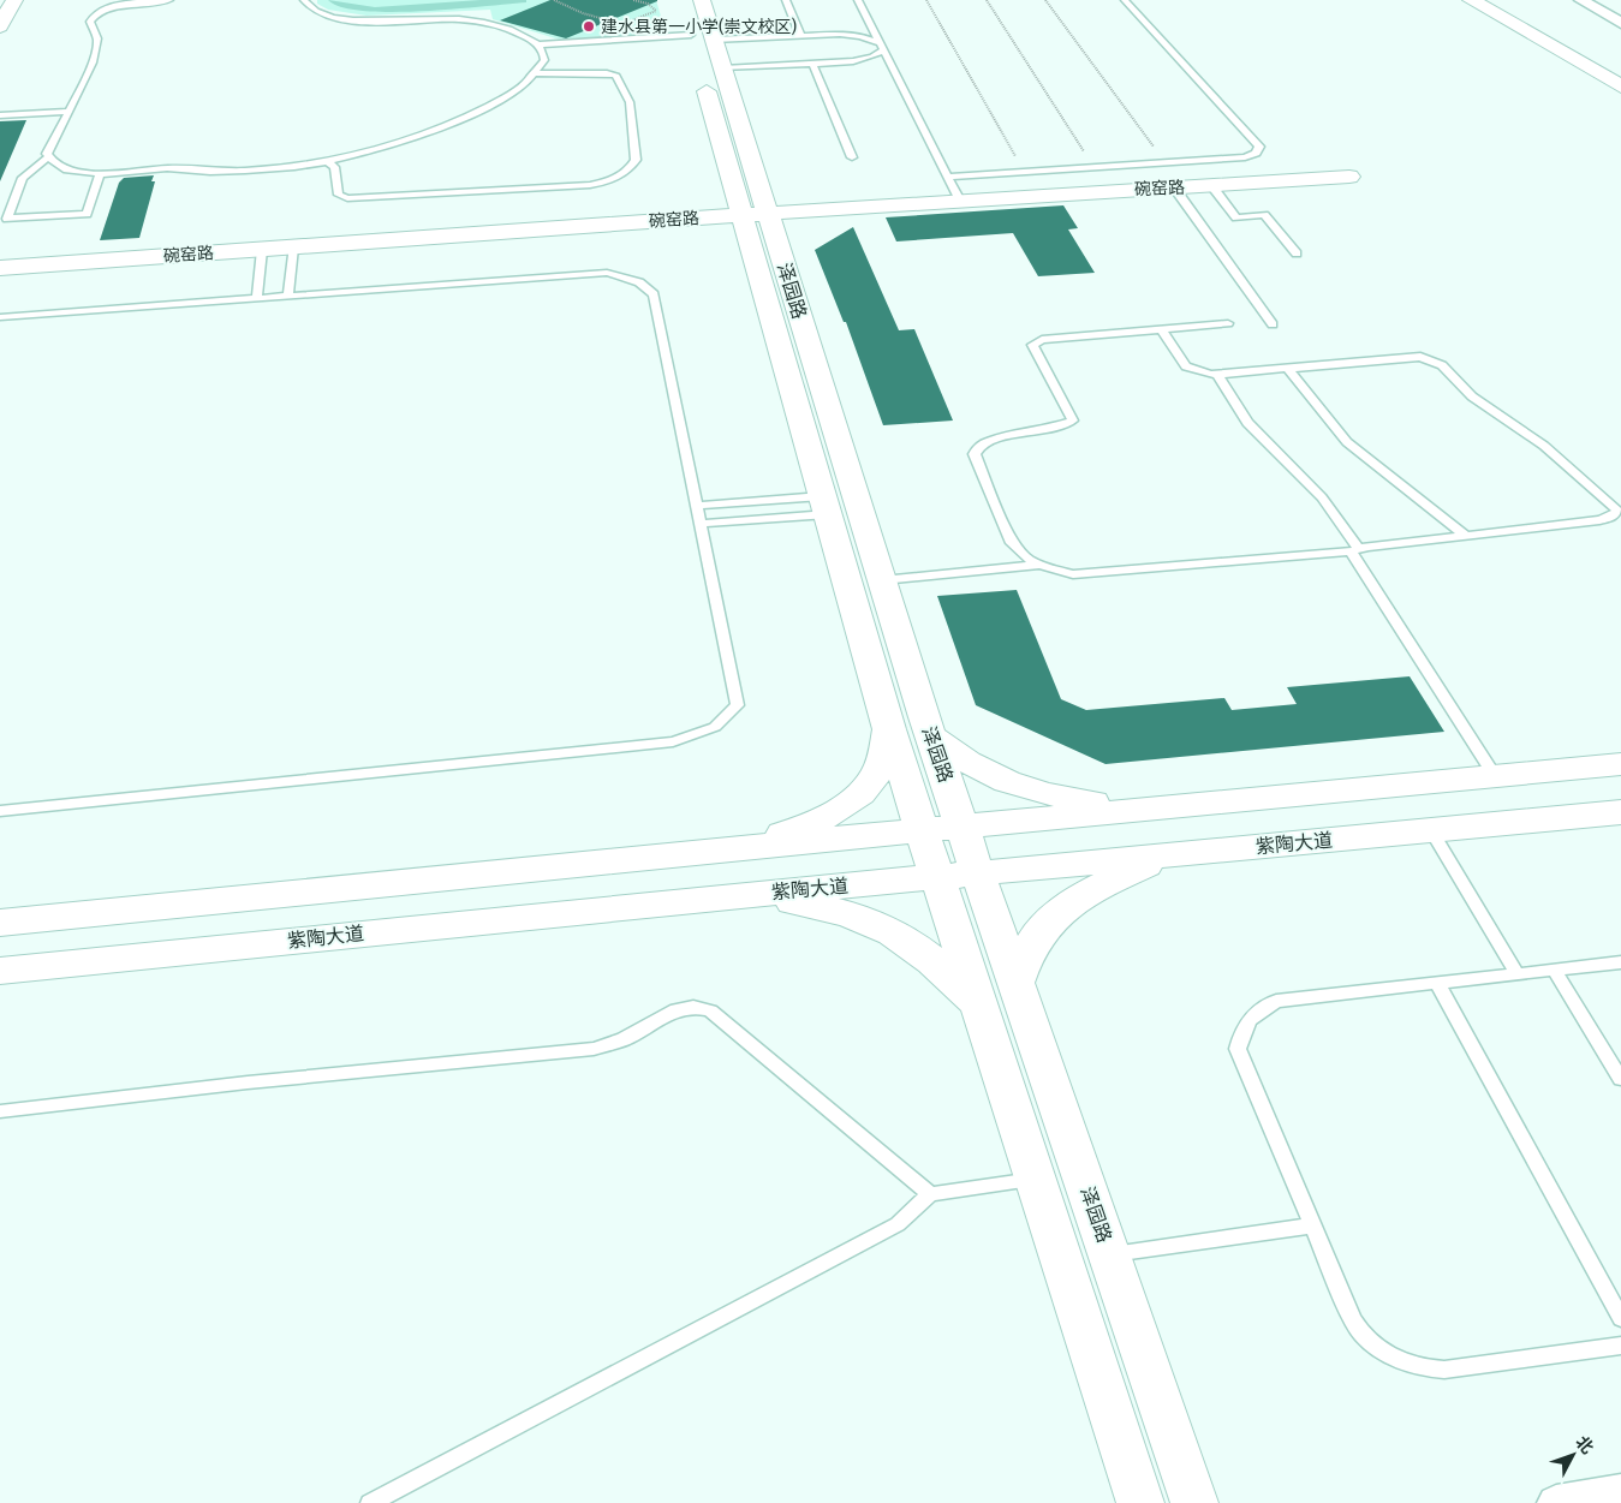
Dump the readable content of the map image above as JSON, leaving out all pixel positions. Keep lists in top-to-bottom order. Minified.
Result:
{"streets":{"street":["碗窑路","泽园路","紫陶大道"]},"crossings":[["碗窑路","泽园路"],["泽园路","紫陶大道"]],"places":["建水县第一小学(崇文校区)"],"north":"top right"}
